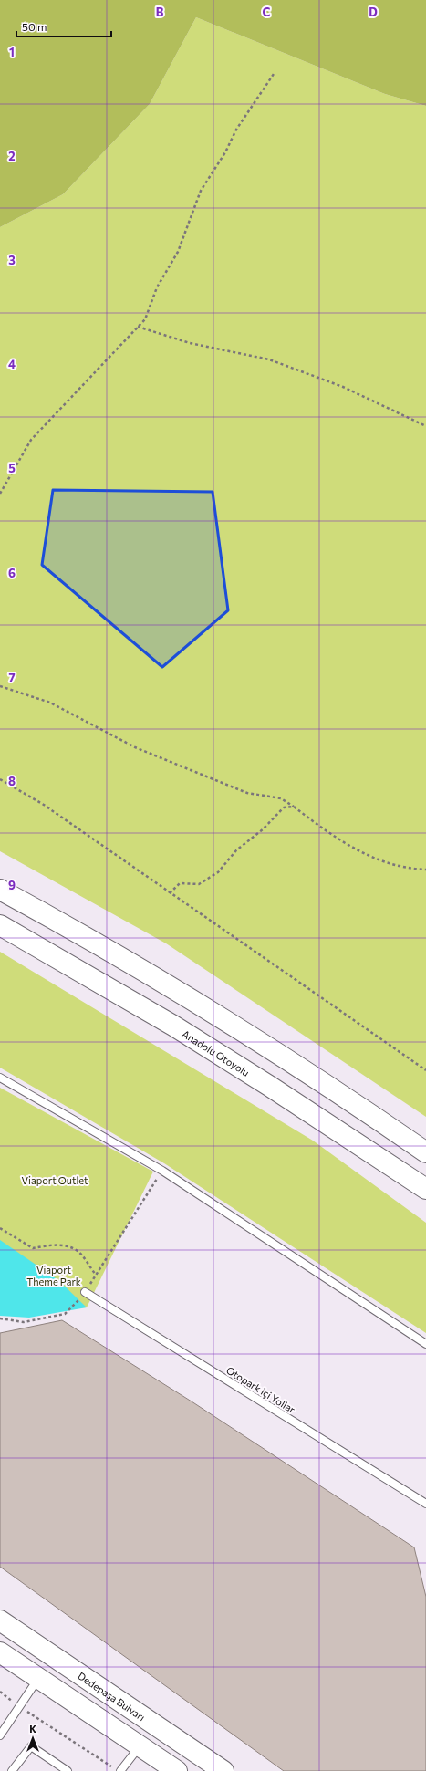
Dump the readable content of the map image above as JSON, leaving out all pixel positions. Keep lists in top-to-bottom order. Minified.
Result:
{"streets":{"main road":["Anadolu Otoyolu","Dedepaşa Bulvarı"],"lane":["Otopark içi Yollar"]},"parks":["Viaport Outlet","Viaport Theme Park"],"scale_bar":"50 m","north":"top","grid":{"columns":["B","C","D"],"rows":["1","2","3","4","5","6","7","8","9"]}}
